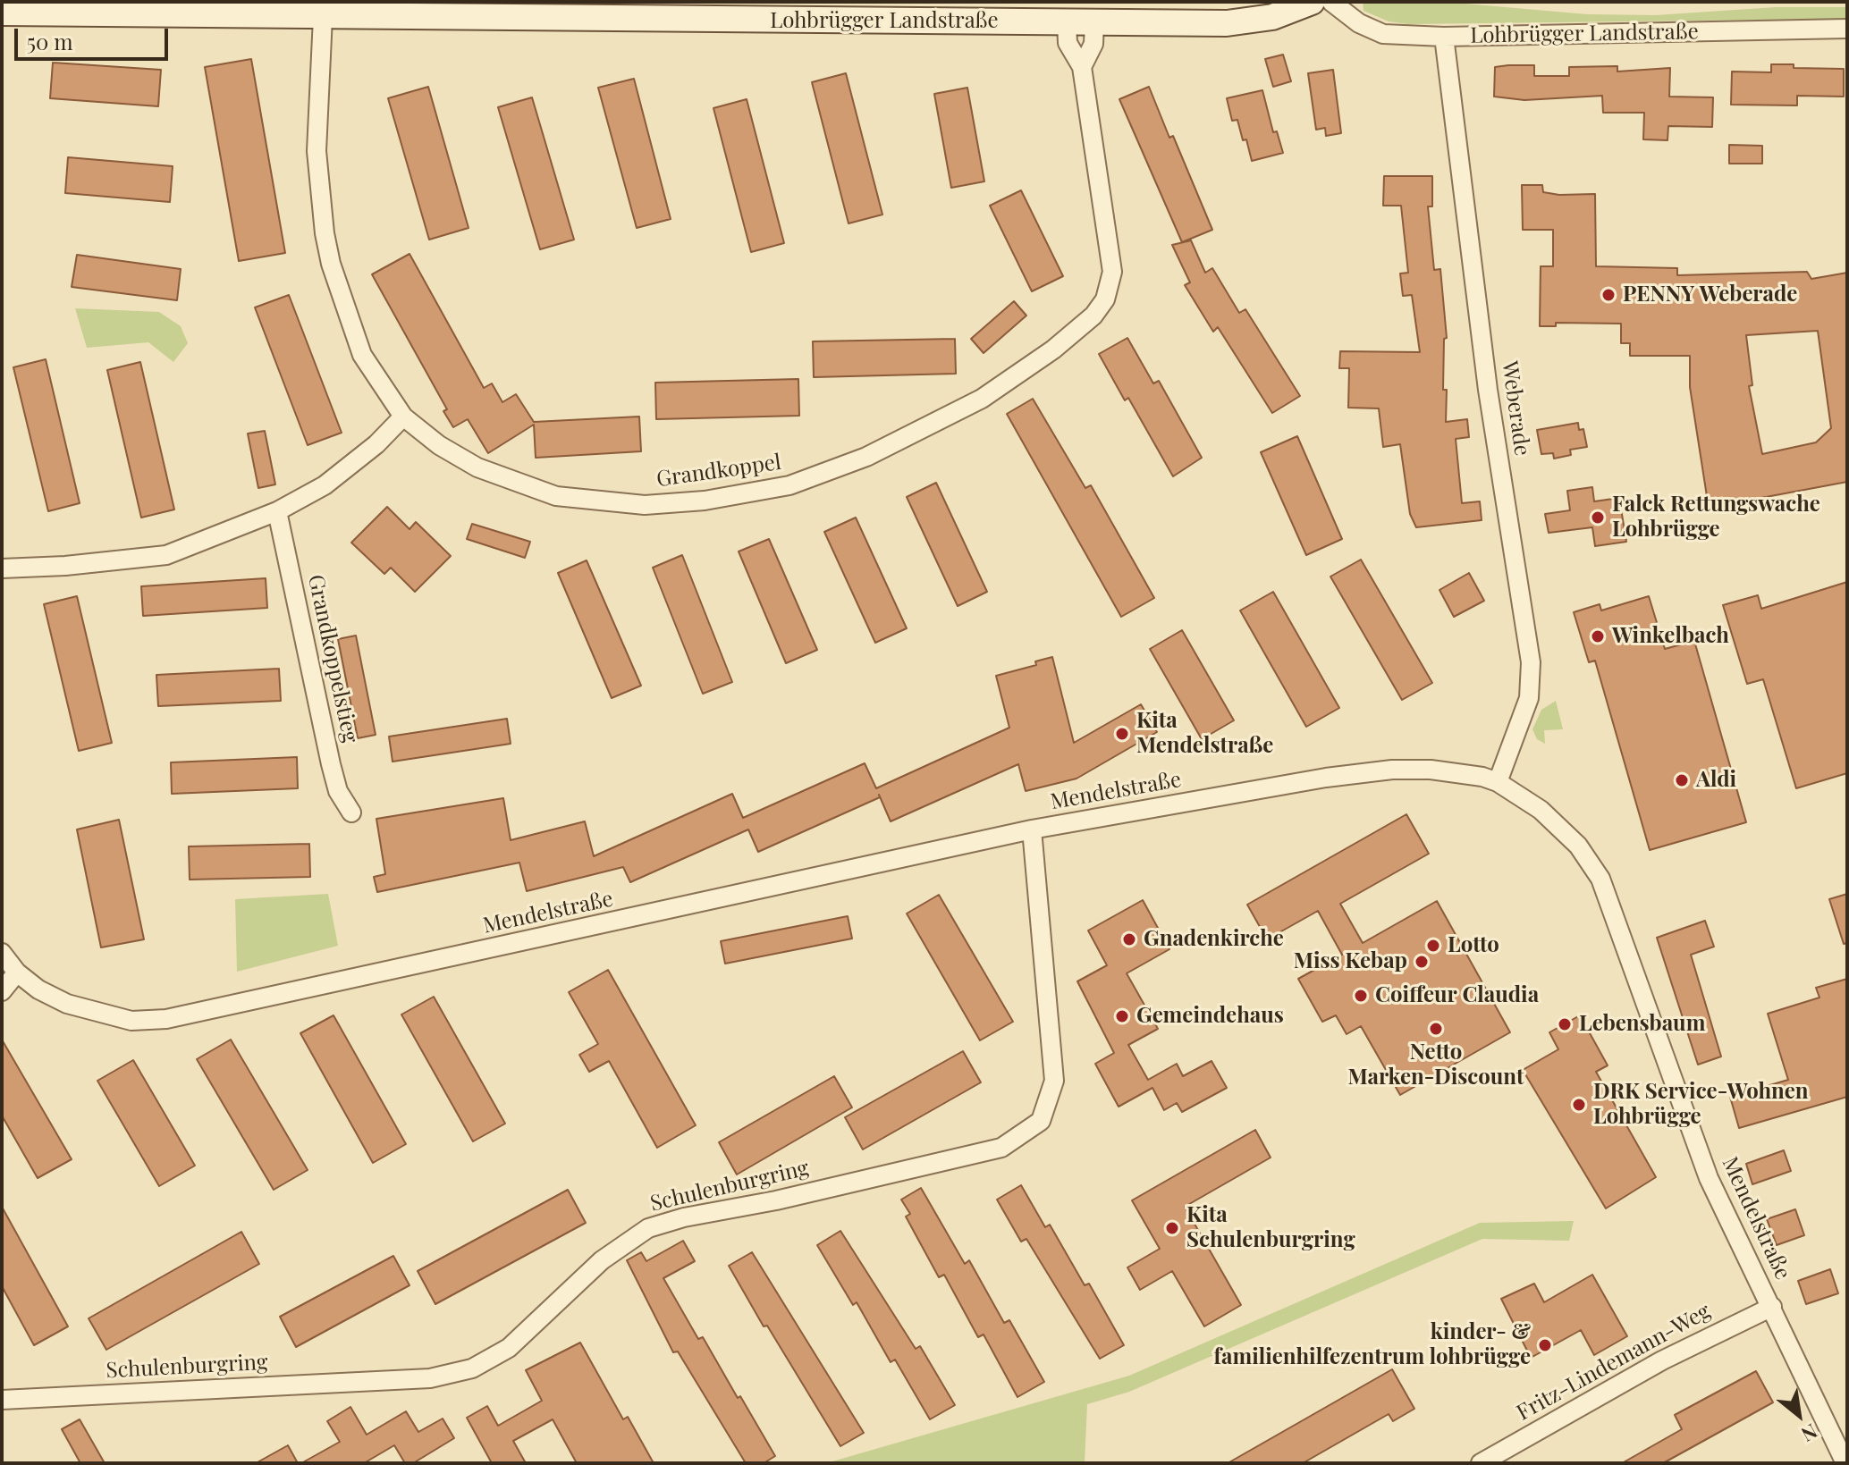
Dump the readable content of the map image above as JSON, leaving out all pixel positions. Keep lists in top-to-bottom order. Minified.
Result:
{"streets":{"street":["Lohbrügger Landstraße","Weberade","Grandkoppel","Grandkoppelstieg","Mendelstraße","Schulenburgring","Fritz-Lindemann-Weg"]},"crossings":[["Lohbrügger Landstraße","Weberade"],["Lohbrügger Landstraße","Grandkoppel"],["Weberade","Mendelstraße"],["Mendelstraße","Schulenburgring"],["Mendelstraße","Fritz-Lindemann-Weg"]],"places":["PENNY Weberade","Falck Rettungswache Lohbrügge","Winkelbach","Kita Mendelstraße","Aldi","Gnadenkirche","Lotto","Miss Kebap","Coiffeur Claudia","Gemeindehaus","Lebensbaum","Netto Marken-Discount","DRK Service-Wohnen Lohbrügge","Kita Schulenburgring","kinder- & familienhilfezentrum lohbrügge"],"scale_bar":"50 m","north":"bottom right"}
